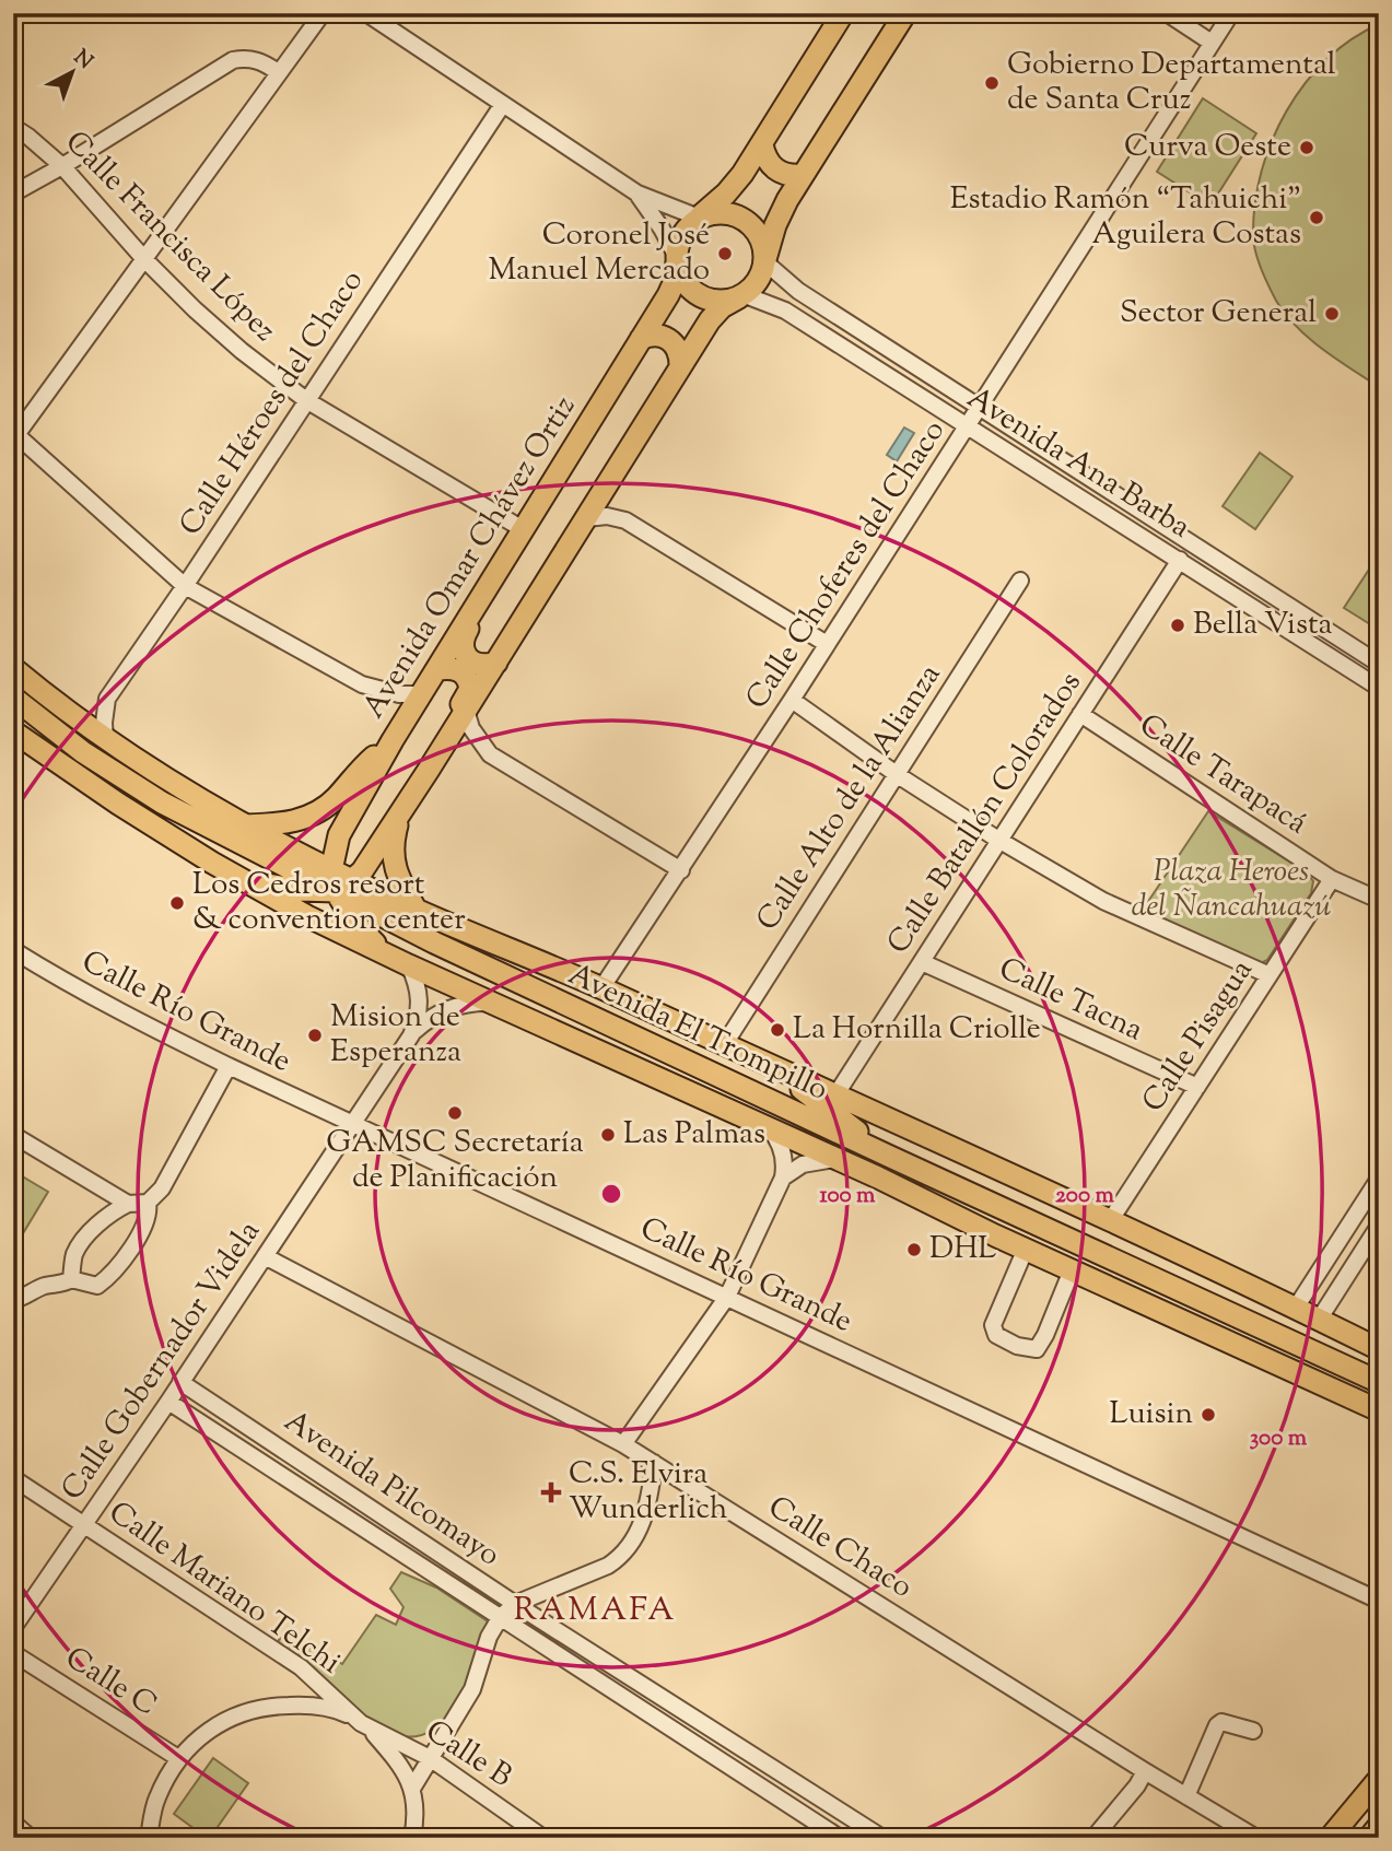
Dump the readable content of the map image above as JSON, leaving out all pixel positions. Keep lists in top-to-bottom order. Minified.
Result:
{"streets":{"main road":["Avenida Omar Chávez Ortiz","Avenida El Trompillo"],"street":["Calle Francisca López","Calle Héroes del Chaco","Avenida Ana Barba","Calle Choferes del Chaco","Calle Tarapacá","Calle Alto de la Alianza","Calle Batallón Colorados","Calle Tacna","Calle Río Grande","Calle Pisagua","Calle Gobernador Videla","Avenida Pilcomayo","Calle Chaco","Calle Mariano Telchi","Calle C","Calle B"]},"crossings":[["Calle Francisca López","Calle Héroes del Chaco"],["Calle Francisca López","Avenida Omar Chávez Ortiz"],["Calle Héroes del Chaco","Avenida El Trompillo"],["Avenida Ana Barba","Avenida Omar Chávez Ortiz"],["Avenida Ana Barba","Calle Choferes del Chaco"],["Avenida Ana Barba","Calle Batallón Colorados"],["Avenida Omar Chávez Ortiz","Avenida El Trompillo"],["Calle Choferes del Chaco","Avenida El Trompillo"],["Calle Tarapacá","Calle Batallón Colorados"],["Calle Tarapacá","Calle Pisagua"],["Calle Alto de la Alianza","Avenida El Trompillo"],["Calle Batallón Colorados","Calle Tacna"],["Calle Batallón Colorados","Avenida El Trompillo"],["Calle Tacna","Calle Pisagua"],["Calle Río Grande","Calle Gobernador Videla"],["Avenida El Trompillo","Calle Pisagua"],["Calle Gobernador Videla","Avenida Pilcomayo"],["Calle Gobernador Videla","Calle Chaco"],["Calle Gobernador Videla","Calle Mariano Telchi"],["Calle Mariano Telchi","Calle B"]],"districts":["RAMAFA"],"parks":["Plaza Heroes del Ñancahuazú"],"places":{"other":["Gobierno Departamental de Santa Cruz","Curva Oeste","Estadio Ramón “Tahuichi” Aguilera Costas","Coronel José Manuel Mercado","Sector General","Bella Vista","Los Cedros resort & convention center","La Hornilla Criolle","Mision de Esperanza","GAMSC Secretaría de Planificación","Las Palmas","DHL","Luisin"],"health":["C.S. Elvira Wunderlich"]},"north":"top right","rings":["100 m","200 m","300 m"]}
